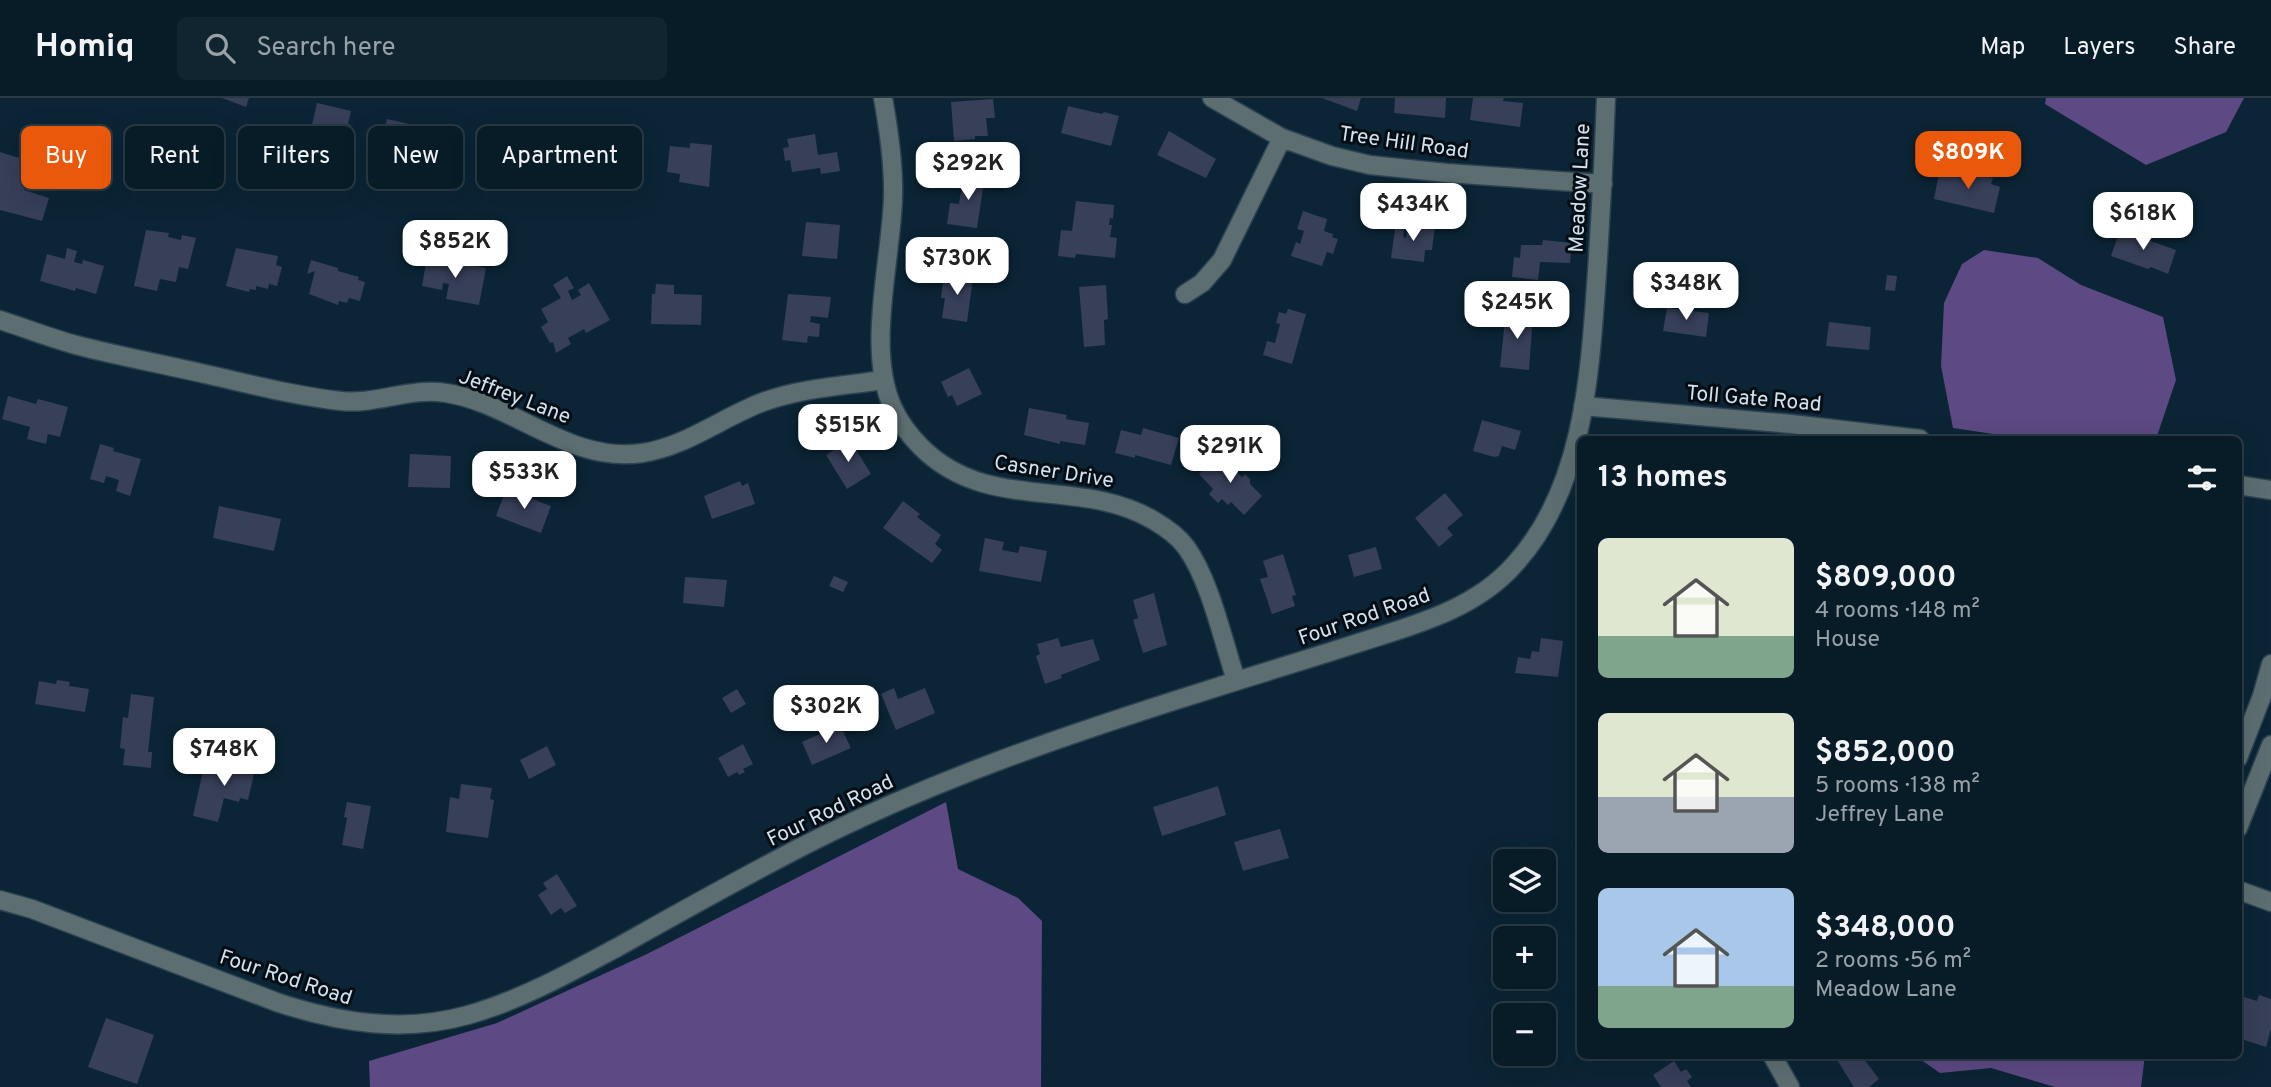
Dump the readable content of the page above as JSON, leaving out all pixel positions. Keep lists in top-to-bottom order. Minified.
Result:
{"streets":{"street":["Tree Hill Road","Meadow Lane","Jeffrey Lane","Toll Gate Road","Casner Drive","Four Rod Road"]},"crossings":[["Tree Hill Road","Meadow Lane"],["Meadow Lane","Toll Gate Road"],["Meadow Lane","Four Rod Road"],["Jeffrey Lane","Casner Drive"],["Toll Gate Road","Four Rod Road"],["Casner Drive","Four Rod Road"]],"page":{"header":"Homiq","search":"Search here","nav":["Map","Layers","Share"],"chip":["Buy","Rent","Filters","New","Apartment"],"price":["$809K","$292K","$434K","$618K","$852K","$730K","$348K","$245K","$515K","$291K","$533K","$302K","$748K"],"heading":"13 homes","list":[{"name":"$809,000","note":"4 rooms · 148 m² · House"},{"name":"$852,000","note":"5 rooms · 138 m² · Jeffrey Lane"},{"name":"$348,000","note":"2 rooms · 56 m² · Meadow Lane"}],"map_buttons":["+","−"]}}
